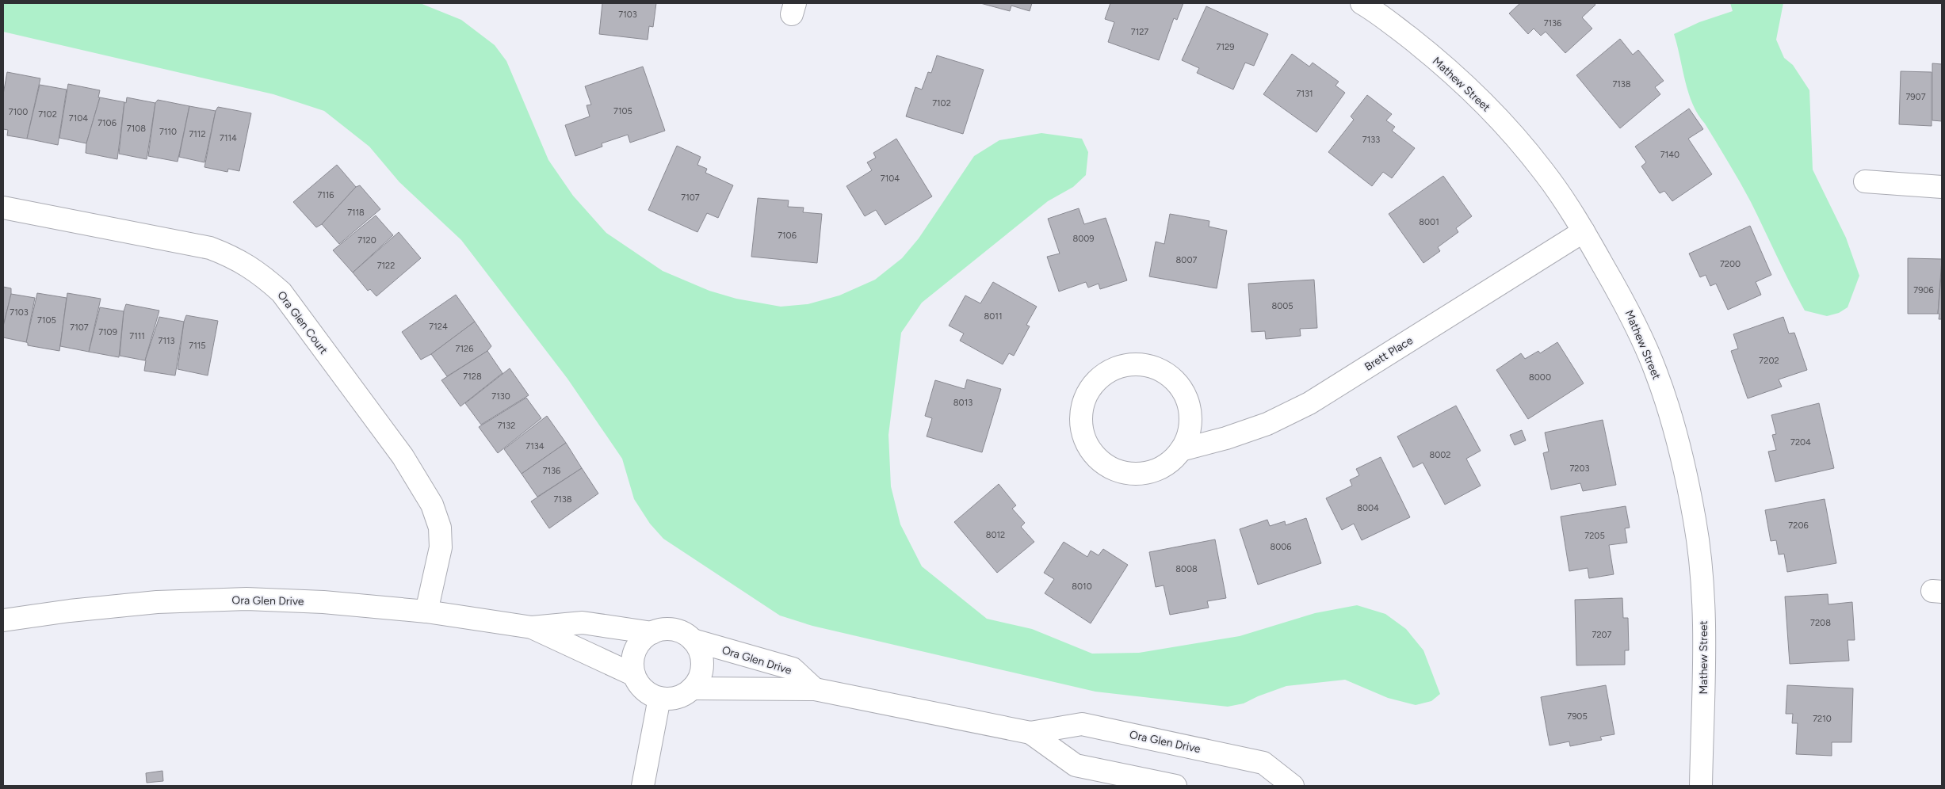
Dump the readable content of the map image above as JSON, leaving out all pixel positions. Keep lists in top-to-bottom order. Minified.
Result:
{"streets":{"street":["Mathew Street","Ora Glen Court","Brett Place","Ora Glen Drive"]},"crossings":[["Mathew Street","Brett Place"],["Ora Glen Court","Ora Glen Drive"]],"house_numbers":["7103","7136","7127","7129","7138","7131","7907","7102","7105","7100","7102","7104","7106","7108","7110","7112","7114","7133","7140","7104","7116","7107","7118","8001","7106","8009","7120","8007","7200","7122","7906","8005","7103","8011","7105","7124","7107","7109","7111","7113","7115","7126","7202","7128","8000","7130","8013","7132","7204","7134","8002","7203","7136","7138","8004","7206","8012","7205","8006","8008","8010","7208","7207","7905","7210"]}
